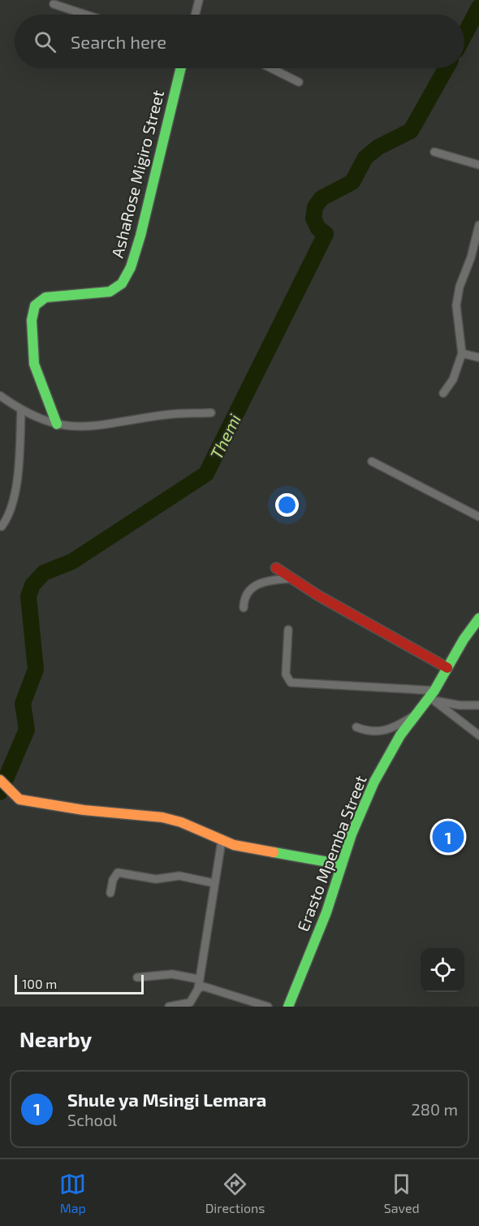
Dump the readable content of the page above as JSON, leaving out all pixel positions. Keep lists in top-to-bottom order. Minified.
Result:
{"streets":{"street":["AshaRose Migiro Street","Erasto Mpemba Street"]},"water":["Themi"],"scale_bar":"100 m","page":{"search":"Search here","pins":"1","scale":"100 m","heading":"Nearby","list":[{"mark":"1","name":"Shule ya Msingi Lemara","note":"School","value":"280 m"}],"nav":["Map","Directions","Saved"]}}
